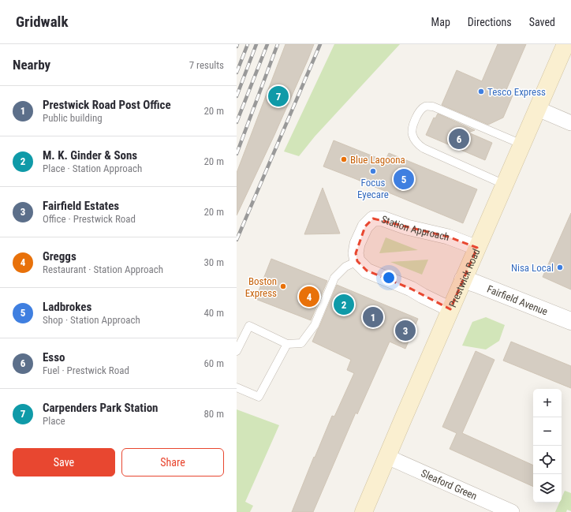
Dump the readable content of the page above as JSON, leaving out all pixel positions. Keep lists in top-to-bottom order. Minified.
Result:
{"streets":{"main road":["Prestwick Road"],"street":["Station Approach","Fairfield Avenue","Sleaford Green"]},"crossings":[["Station Approach","Prestwick Road"],["Prestwick Road","Fairfield Avenue"],["Prestwick Road","Sleaford Green"]],"places":["Tesco Express","Blue Lagoona","Focus Eyecare","Nisa Local","Boston Express"],"page":{"header":"Gridwalk","nav":["Map","Directions","Saved"],"heading":["Nearby","7 results"],"pins":["7","6","5","4","2","1","3"],"list":[{"mark":"1","name":"Prestwick Road Post Office","note":"Public building","value":"20 m"},{"mark":"2","name":"M. K. Ginder & Sons","note":"Place · Station Approach","value":"20 m"},{"mark":"3","name":"Fairfield Estates","note":"Office · Prestwick Road","value":"20 m"},{"mark":"4","name":"Greggs","note":"Restaurant · Station Approach","value":"30 m"},{"mark":"5","name":"Ladbrokes","note":"Shop · Station Approach","value":"40 m"},{"mark":"6","name":"Esso","note":"Fuel · Prestwick Road","value":"60 m"},{"mark":"7","name":"Carpenders Park Station","note":"Place","value":"80 m"}],"map_buttons":["+","−"],"buttons":["Save","Share"]}}
